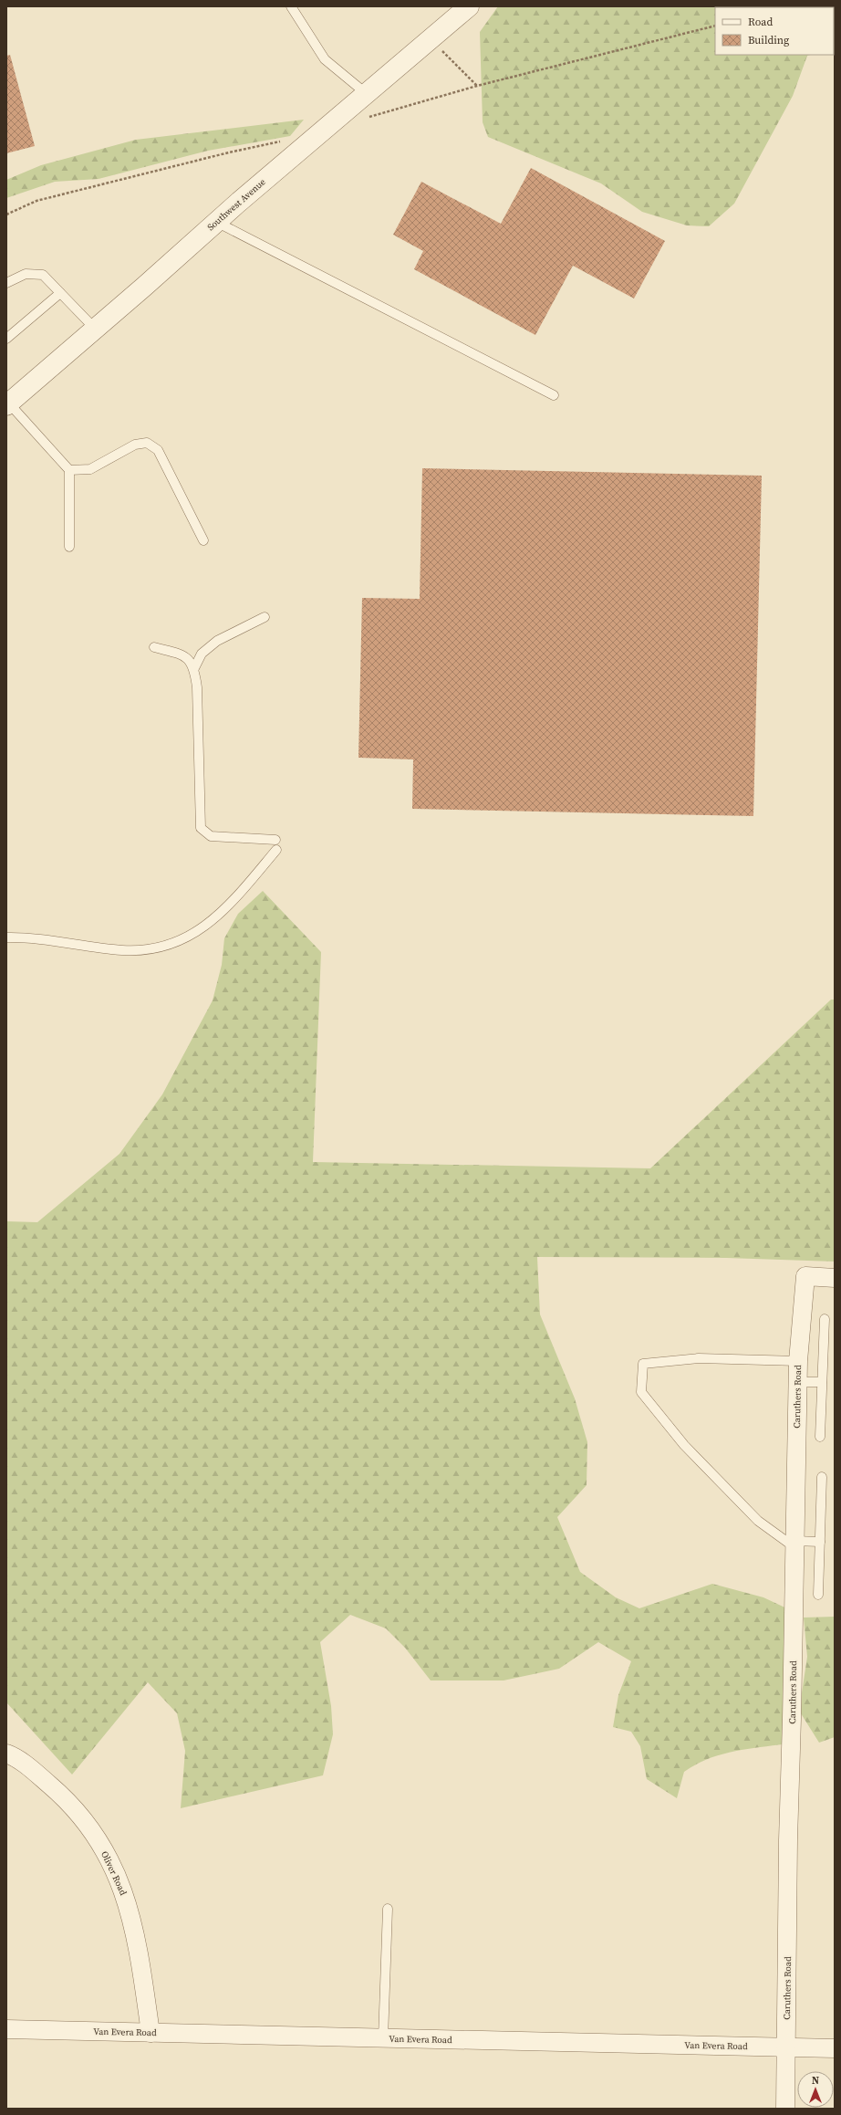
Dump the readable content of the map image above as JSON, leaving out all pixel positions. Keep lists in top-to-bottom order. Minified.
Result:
{"streets":{"street":["Southwest Avenue","Caruthers Road","Oliver Road","Van Evera Road"]},"crossings":[["Caruthers Road","Van Evera Road"],["Oliver Road","Van Evera Road"]],"legend":["Road","Building"],"north":"top"}
